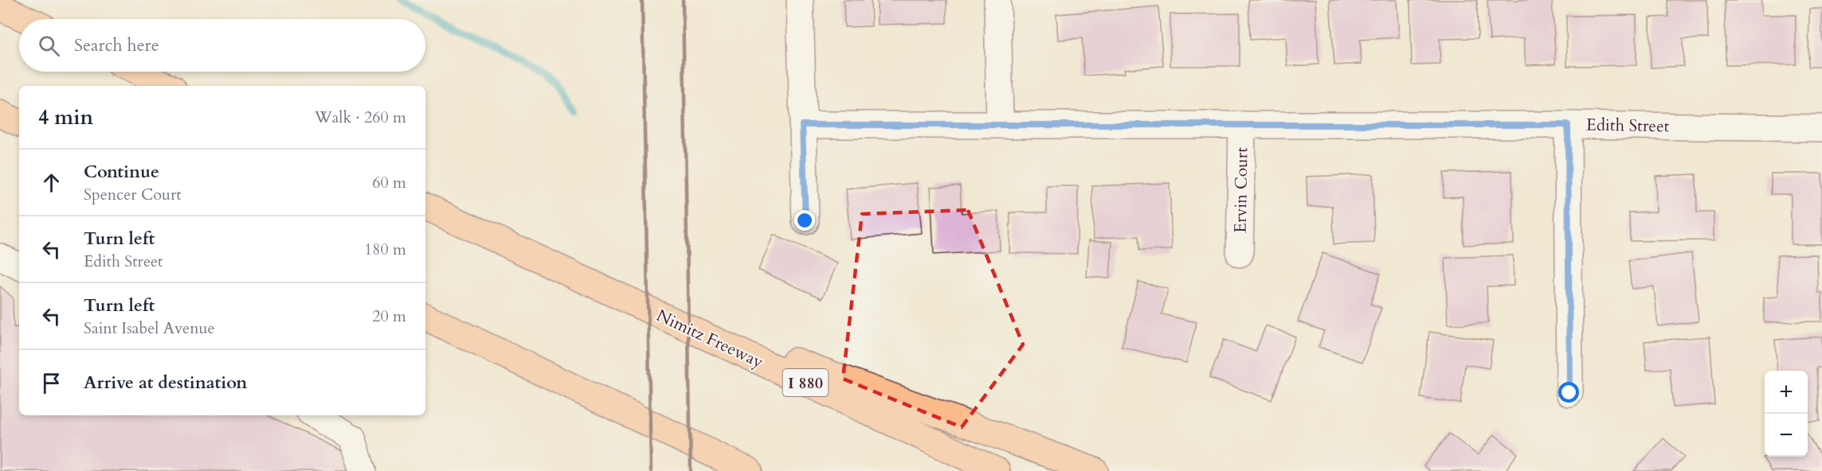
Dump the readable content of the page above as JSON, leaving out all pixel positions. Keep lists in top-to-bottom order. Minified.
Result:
{"streets":{"highway":["Nimitz Freeway","I 880"],"street":["Edith Street","Ervin Court"]},"crossings":[["Edith Street","Ervin Court"]],"page":{"search":"Search here","heading":["4 min","Walk · 260 m"],"list":[["Continue","Spencer Court","60 m"],["Turn left","Edith Street","180 m"],["Turn left","Saint Isabel Avenue","20 m"],"Arrive at destination"],"map_buttons":["+","−"]}}
